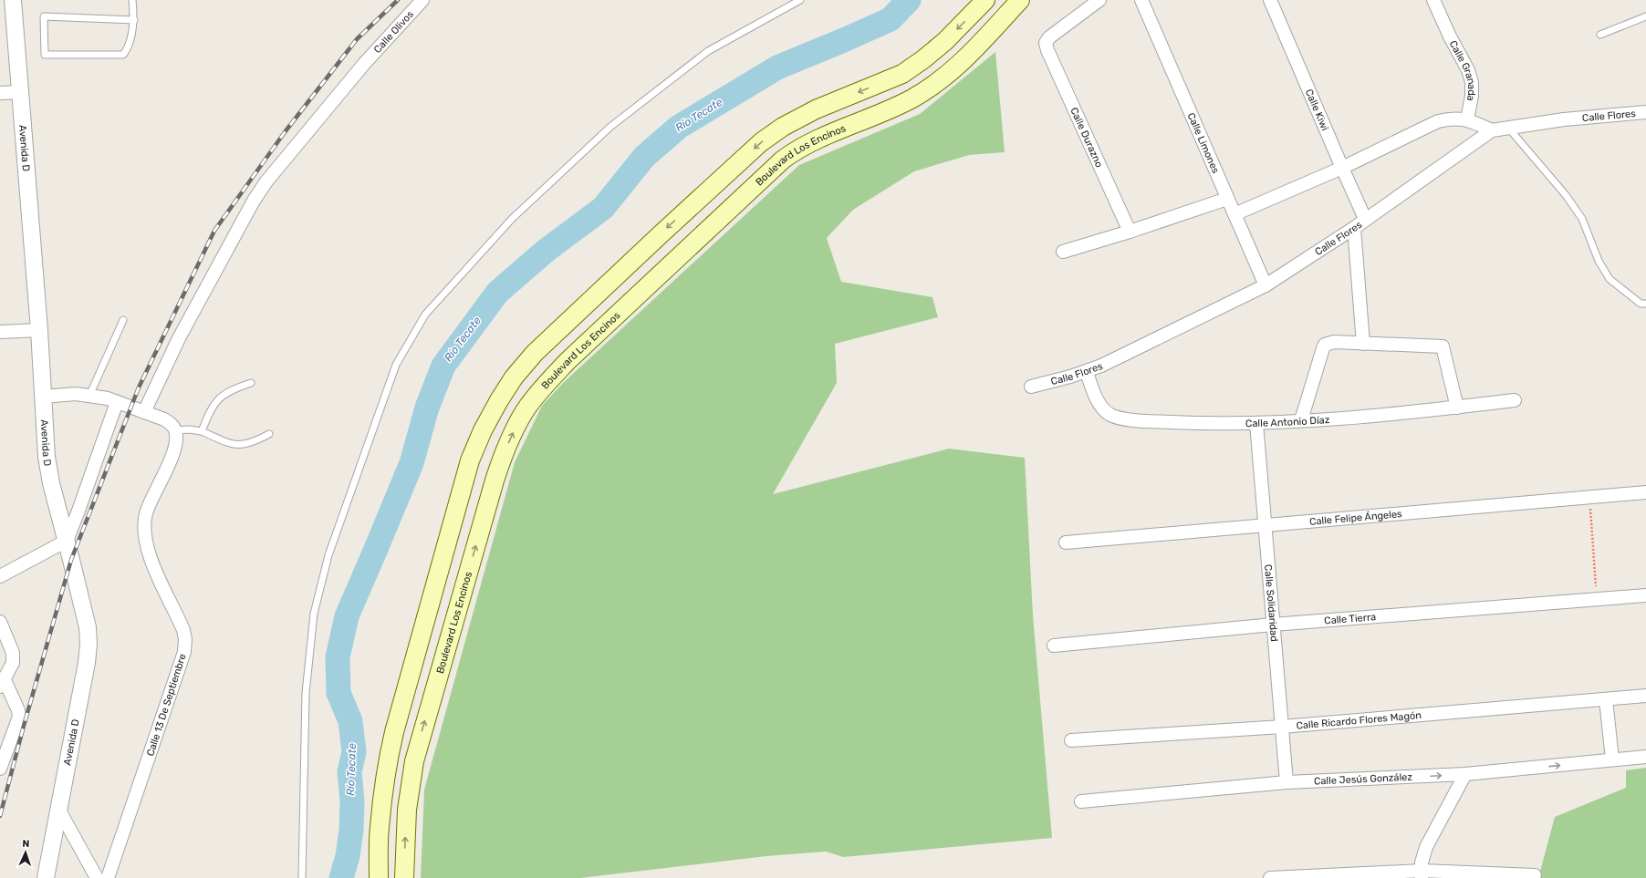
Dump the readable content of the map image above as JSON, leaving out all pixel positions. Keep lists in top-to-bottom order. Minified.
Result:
{"streets":{"main road":["Boulevard Los Encinos"],"street":["Calle Olivos","Calle Granada","Calle Kiwi","Calle Flores","Calle Durazno","Calle Limones","Avenida D","Calle Antonio Díaz","Calle Felipe Ángeles","Calle Solidaridad","Calle Tierra","Calle 13 De Septiembre","Calle Ricardo Flores Magón","Calle Jesús González"]},"crossings":[["Calle Kiwi","Calle Flores"],["Calle Flores","Calle Limones"],["Calle Flores","Calle Antonio Díaz"],["Calle Antonio Díaz","Calle Solidaridad"],["Calle Felipe Ángeles","Calle Solidaridad"],["Calle Solidaridad","Calle Tierra"],["Calle Solidaridad","Calle Ricardo Flores Magón"],["Calle Solidaridad","Calle Jesús González"]],"water":["Río Tecate"],"north":"top"}
